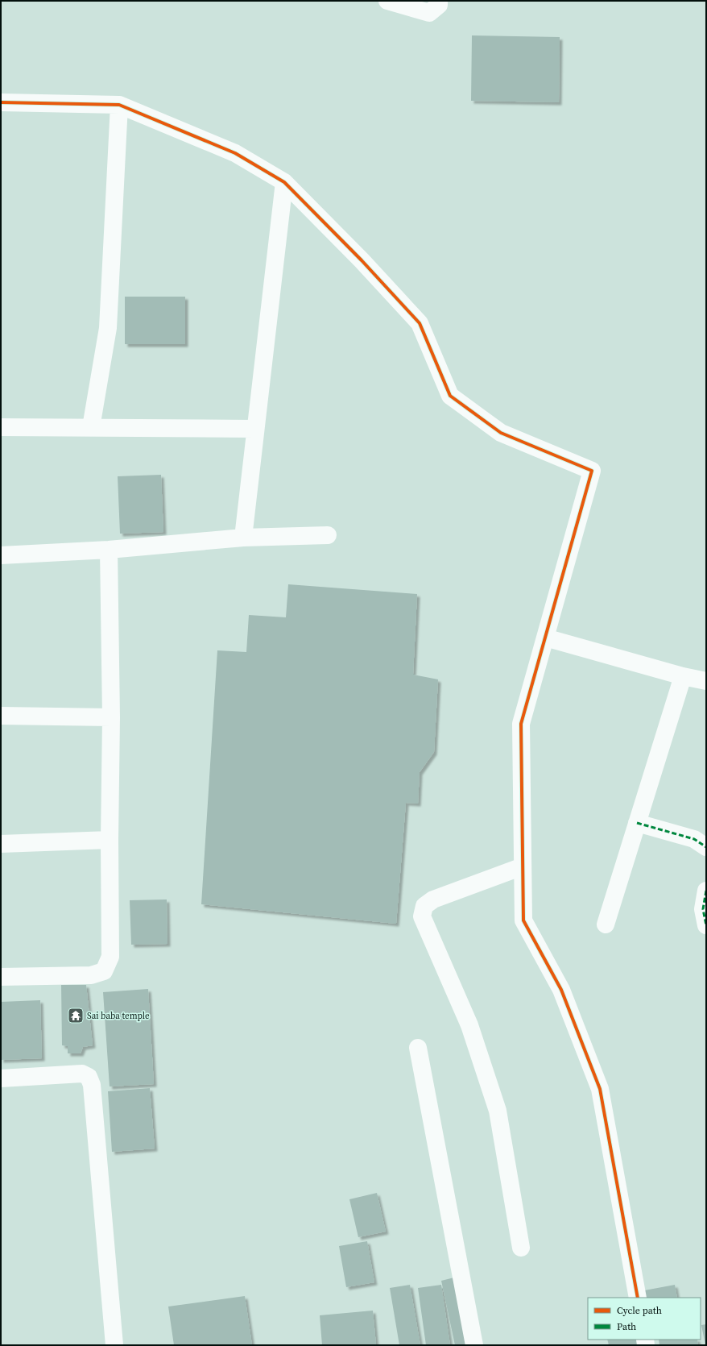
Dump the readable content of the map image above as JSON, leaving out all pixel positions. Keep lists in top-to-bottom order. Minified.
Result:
{"places":{"temple":["Sai baba temple"]},"legend":["Cycle path","Path"]}
